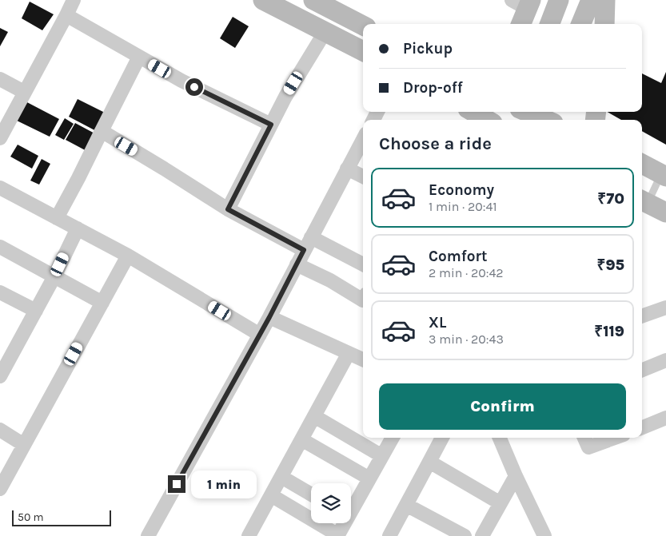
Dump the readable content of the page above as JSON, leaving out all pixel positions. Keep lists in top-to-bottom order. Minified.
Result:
{"scale_bar":"50 m","page":{"banner":["Pickup","Drop-off"],"heading":"Choose a ride","list":[{"name":"Economy","note":"1 min · 20:41","value":"₹70"},{"name":"Comfort","note":"2 min · 20:42","value":"₹95"},{"name":"XL","note":"3 min · 20:43","value":"₹119"}],"buttons":"Confirm","bubble":"1 min","scale":"50 m"}}
